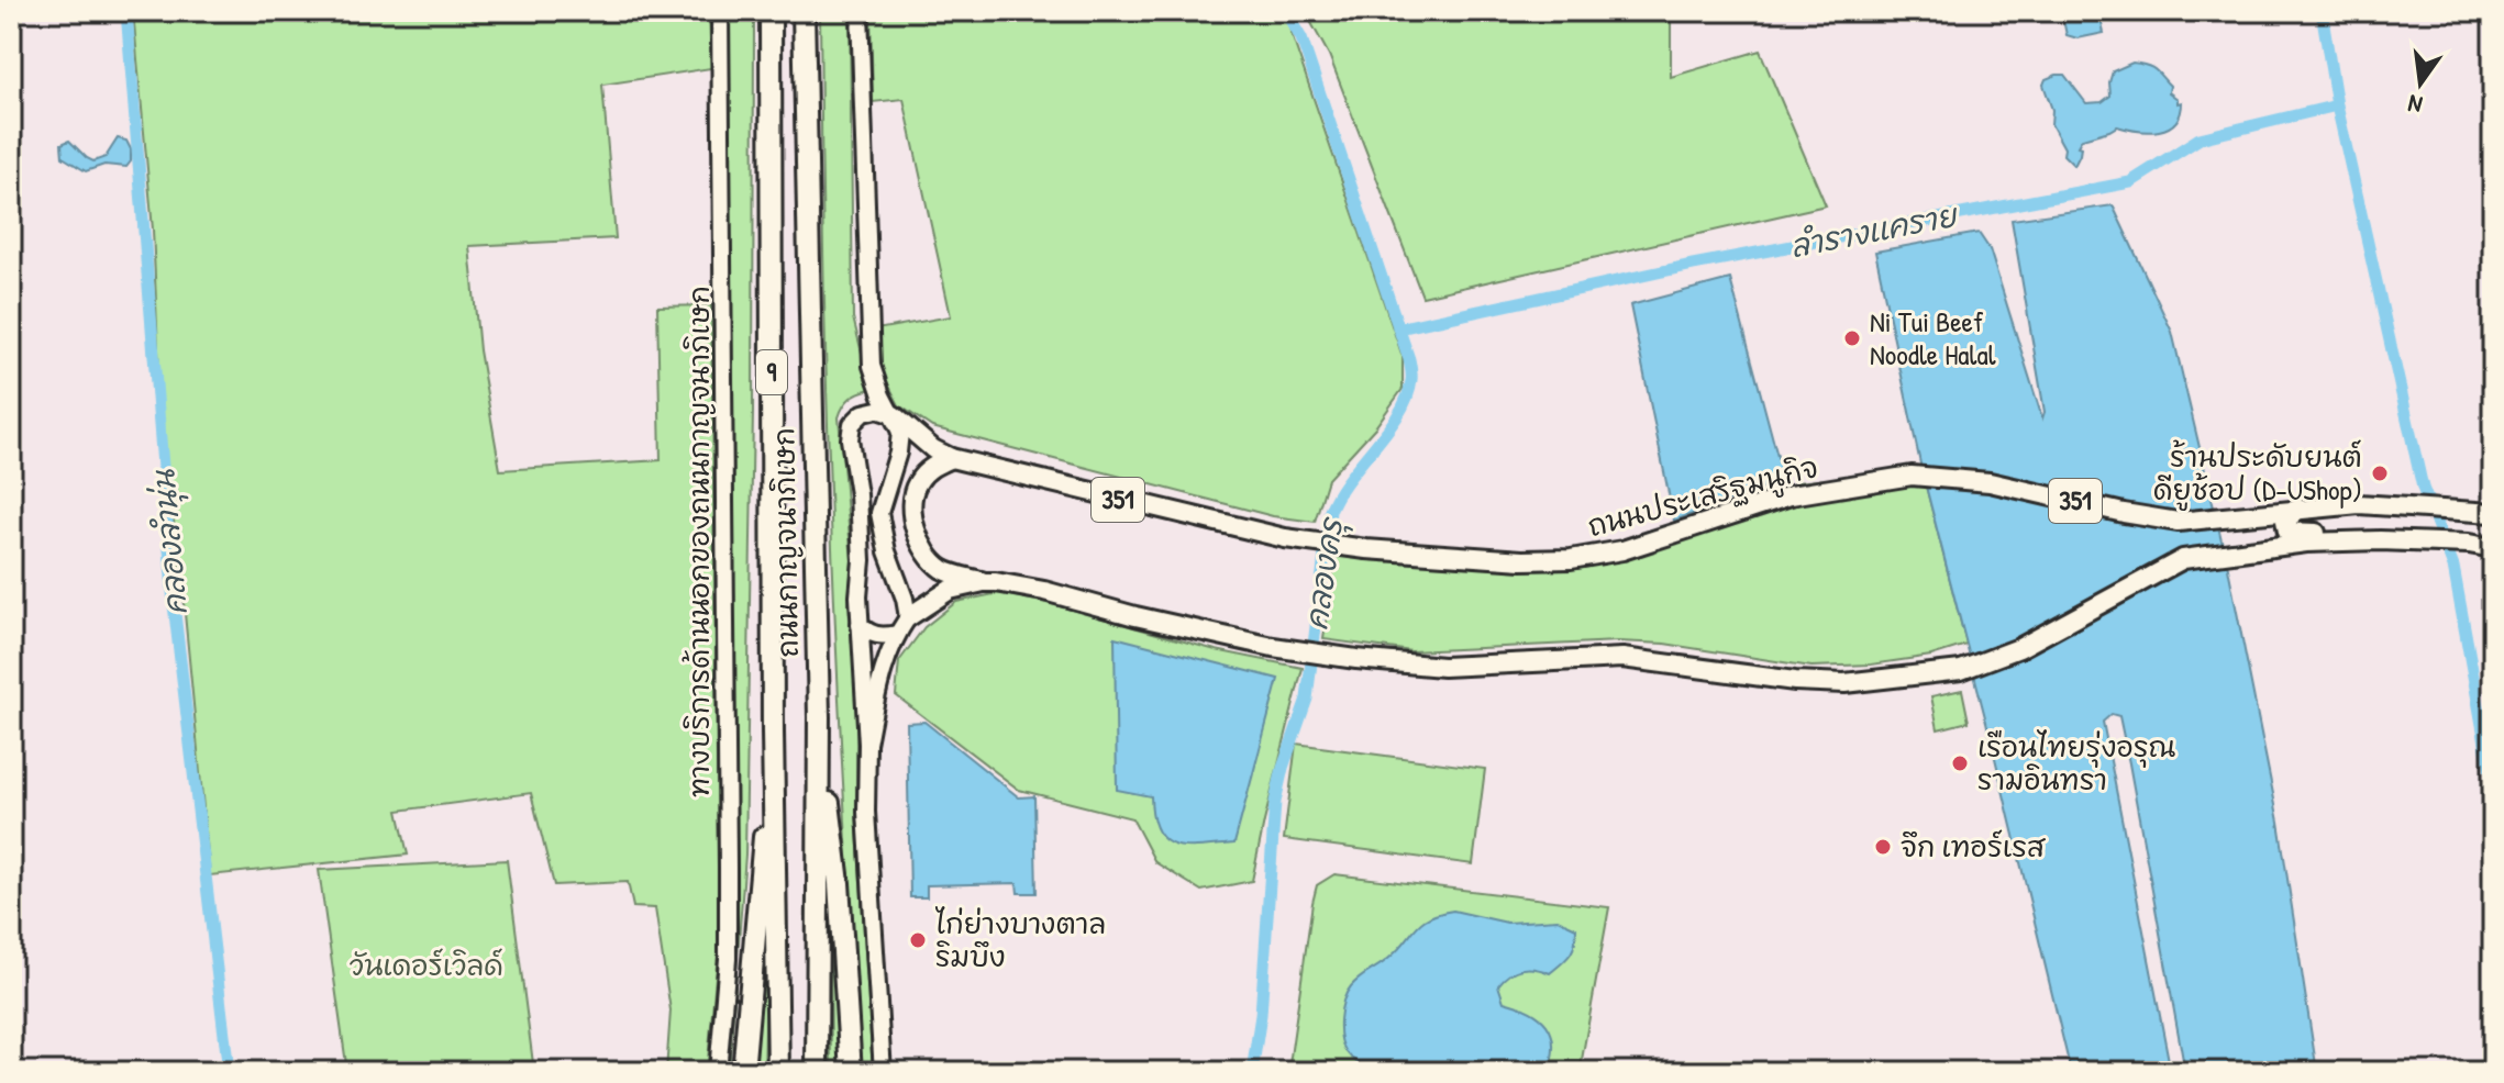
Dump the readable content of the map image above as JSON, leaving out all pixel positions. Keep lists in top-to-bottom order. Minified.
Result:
{"streets":{"highway":["9","ถนนกาญจนาภิเษก"],"main road":["ถนนประเสริฐมนูกิจ","351","ทางบริการด้านนอกของถนนกาญจนาภิเษก"]},"water":["ลำรางแคราย","คลองลำนุ่น","คลองครุ"],"parks":["วันเดอร์เวิลด์"],"places":["Ni Tui Beef Noodle Halal","ร้านประดับยนต์ ดียูช้อป (D-UShop)","เรือนไทยรุ่งอรุณ รามอินทรา","จึก เทอร์เรส","ไก่ย่างบางตาล ริมบึง"],"north":"bottom"}
